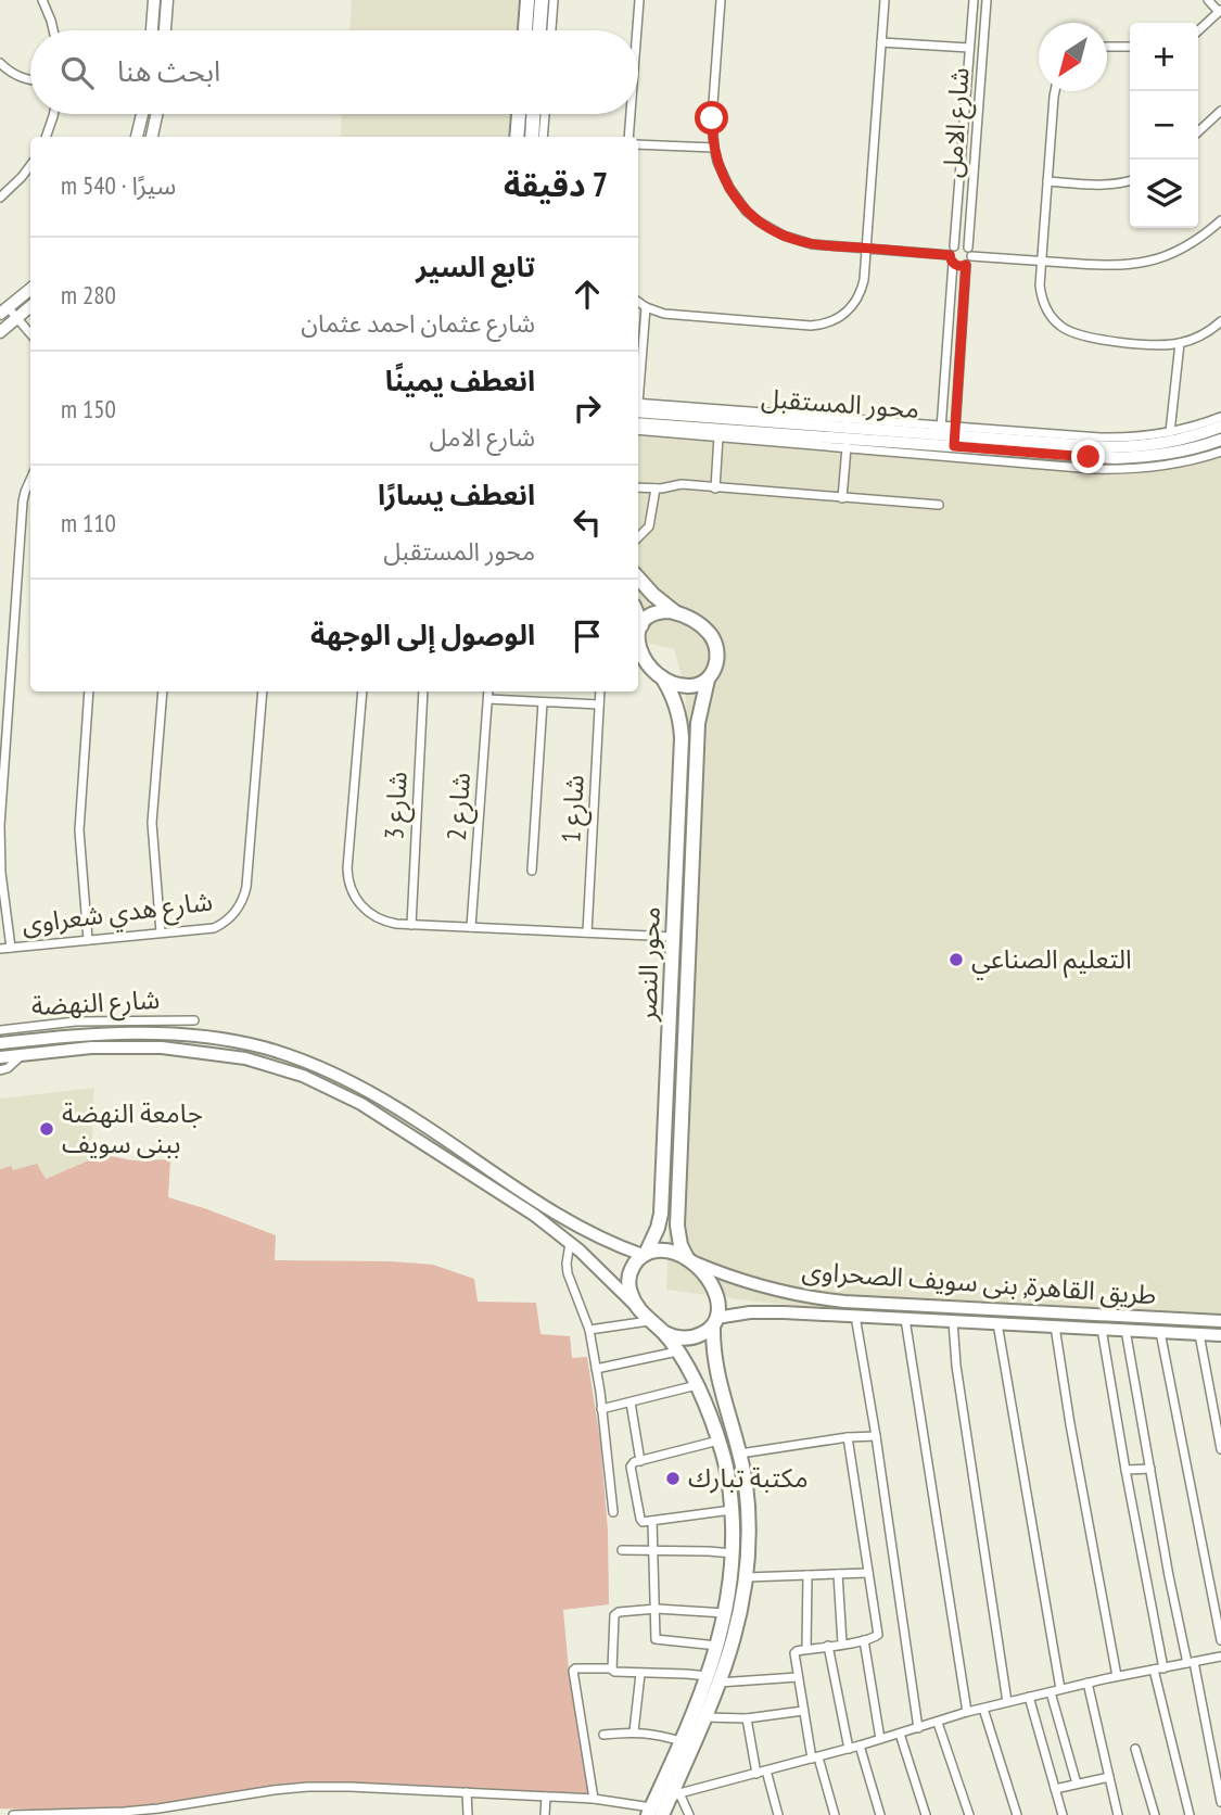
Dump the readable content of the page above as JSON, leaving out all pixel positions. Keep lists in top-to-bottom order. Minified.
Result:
{"streets":{"highway":["محور النصر"],"main road":["طريق القاهرة, بنى سويف الصحراوى"],"street":["شارع الامل","محور المستقبل","شارع 3","شارع 2","شارع 1","شارع هدي شعراوى","شارع النهضة"]},"crossings":[["شارع الامل","محور المستقبل"],["محور النصر","طريق القاهرة, بنى سويف الصحراوى"]],"places":["التعليم الصناعي","جامعة النهضة ببنى سويف","مكتبة تبارك"],"north":"bottom left","page":{"map_buttons":["+","−"],"search":"ابحث هنا","heading":["7 دقيقة","سيرًا · 540 m"],"list":[["تابع السير","شارع عثمان احمد عثمان","280 m"],["انعطف يمينًا","شارع الامل","150 m"],["انعطف يسارًا","محور المستقبل","110 m"],"الوصول إلى الوجهة"]}}
